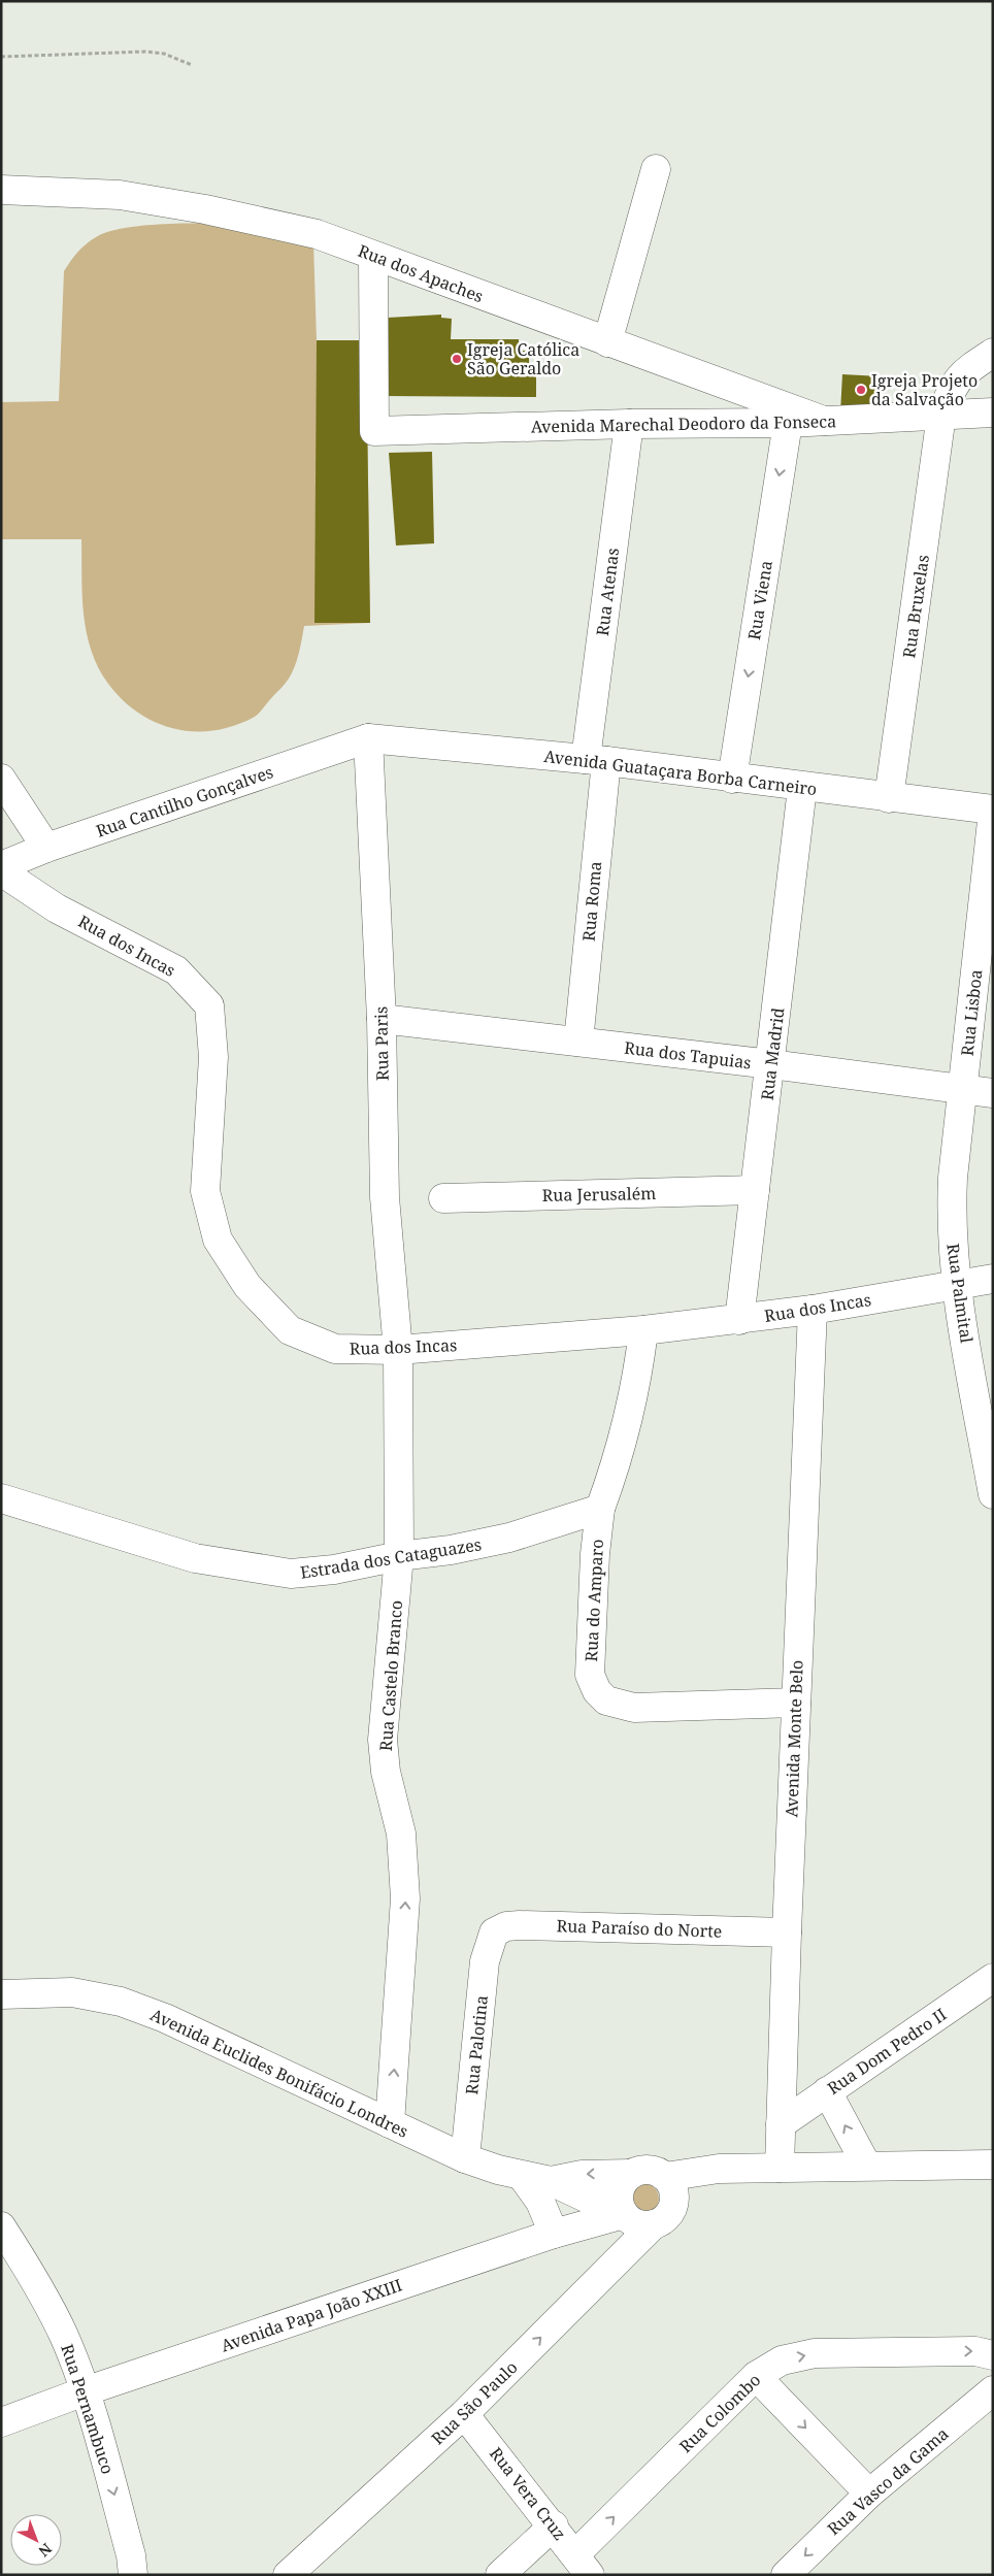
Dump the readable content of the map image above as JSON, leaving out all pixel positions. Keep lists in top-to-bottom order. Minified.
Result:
{"streets":{"street":["Rua dos Apaches","Avenida Marechal Deodoro da Fonseca","Rua Atenas","Rua Viena","Rua Bruxelas","Avenida Guataçara Borba Carneiro","Rua Cantilho Gonçalves","Rua Roma","Rua dos Incas","Rua Lisboa","Rua Paris","Rua Madrid","Rua dos Tapuias","Rua Jerusalém","Rua Palmital","Estrada dos Cataguazes","Rua do Amparo","Rua Castelo Branco","Avenida Monte Belo","Rua Paraíso do Norte","Rua Palotina","Rua Dom Pedro II","Avenida Euclides Bonifácio Londres","Avenida Papa João XXIII","Rua São Paulo","Rua Pernambuco","Rua Colombo","Rua Vasco da Gama","Rua Vera Cruz"]},"crossings":[["Rua dos Apaches","Avenida Marechal Deodoro da Fonseca"],["Avenida Marechal Deodoro da Fonseca","Rua Atenas"],["Avenida Marechal Deodoro da Fonseca","Rua Viena"],["Avenida Marechal Deodoro da Fonseca","Rua Bruxelas"],["Rua Atenas","Avenida Guataçara Borba Carneiro"],["Rua Atenas","Rua Roma"],["Rua Viena","Avenida Guataçara Borba Carneiro"],["Rua Bruxelas","Avenida Guataçara Borba Carneiro"],["Avenida Guataçara Borba Carneiro","Rua Cantilho Gonçalves"],["Avenida Guataçara Borba Carneiro","Rua Roma"],["Avenida Guataçara Borba Carneiro","Rua Lisboa"],["Avenida Guataçara Borba Carneiro","Rua Paris"],["Avenida Guataçara Borba Carneiro","Rua Madrid"],["Rua Cantilho Gonçalves","Rua Paris"],["Rua Roma","Rua dos Tapuias"],["Rua dos Incas","Rua Paris"],["Rua dos Incas","Rua Madrid"],["Rua dos Incas","Rua Palmital"],["Rua dos Incas","Rua Castelo Branco"],["Rua dos Incas","Avenida Monte Belo"],["Rua Lisboa","Rua dos Tapuias"],["Rua Lisboa","Rua Palmital"],["Rua Paris","Rua dos Tapuias"],["Rua Paris","Rua Castelo Branco"],["Rua Madrid","Rua dos Tapuias"],["Rua Madrid","Rua Jerusalém"],["Rua dos Tapuias","Rua Palmital"],["Estrada dos Cataguazes","Rua do Amparo"],["Estrada dos Cataguazes","Rua Castelo Branco"],["Rua do Amparo","Avenida Monte Belo"],["Rua Castelo Branco","Avenida Euclides Bonifácio Londres"],["Avenida Monte Belo","Rua Paraíso do Norte"],["Avenida Monte Belo","Rua Dom Pedro II"],["Rua Paraíso do Norte","Rua Palotina"],["Rua Palotina","Avenida Euclides Bonifácio Londres"],["Avenida Euclides Bonifácio Londres","Avenida Papa João XXIII"],["Avenida Euclides Bonifácio Londres","Rua São Paulo"],["Avenida Papa João XXIII","Rua São Paulo"],["Avenida Papa João XXIII","Rua Pernambuco"],["Rua São Paulo","Rua Vera Cruz"],["Rua Colombo","Rua Vera Cruz"]],"one_way":["Rua Viena","Rua Castelo Branco","Rua São Paulo","Rua Pernambuco","Rua Vasco da Gama"],"places":["Igreja Católica São Geraldo","Igreja Projeto da Salvação"],"north":"bottom right"}
